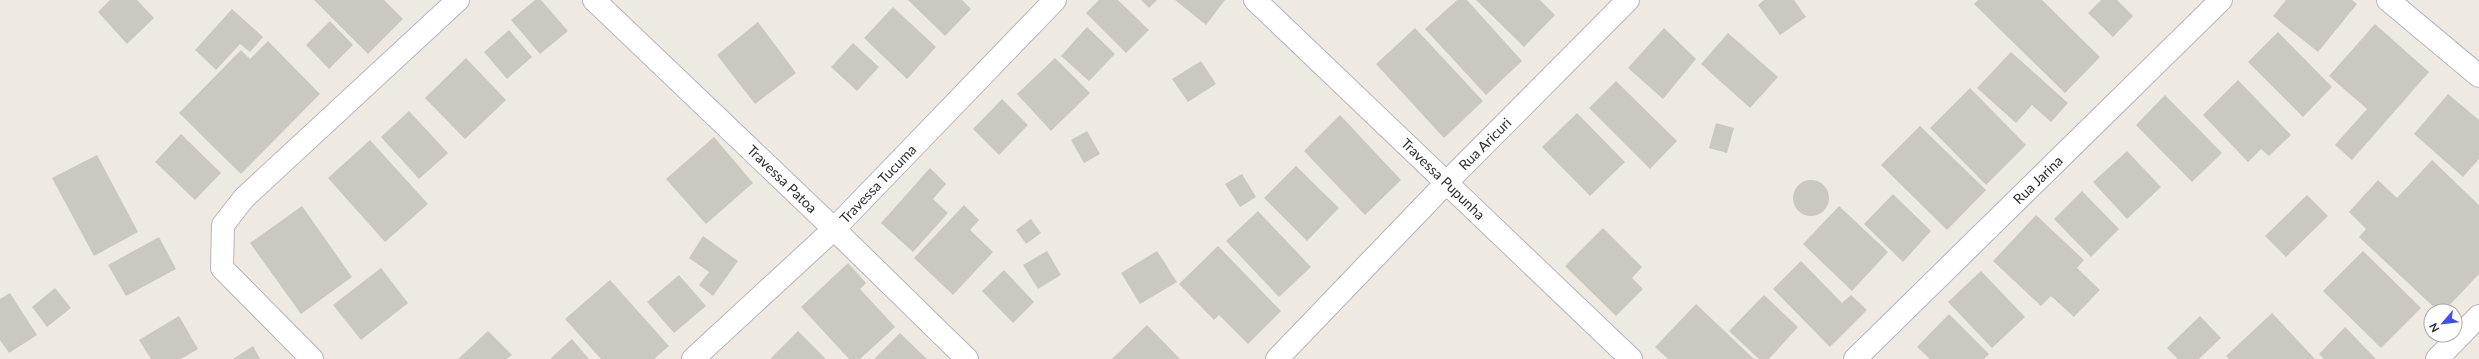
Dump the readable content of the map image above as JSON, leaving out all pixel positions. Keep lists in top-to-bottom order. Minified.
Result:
{"streets":{"street":["Rua Aricuri","Travessa Patoa","Travessa Pupunha","Rua Jarina","Travessa Tucuma"]},"crossings":[["Rua Aricuri","Travessa Pupunha"],["Travessa Patoa","Travessa Tucuma"]],"north":"bottom left"}
